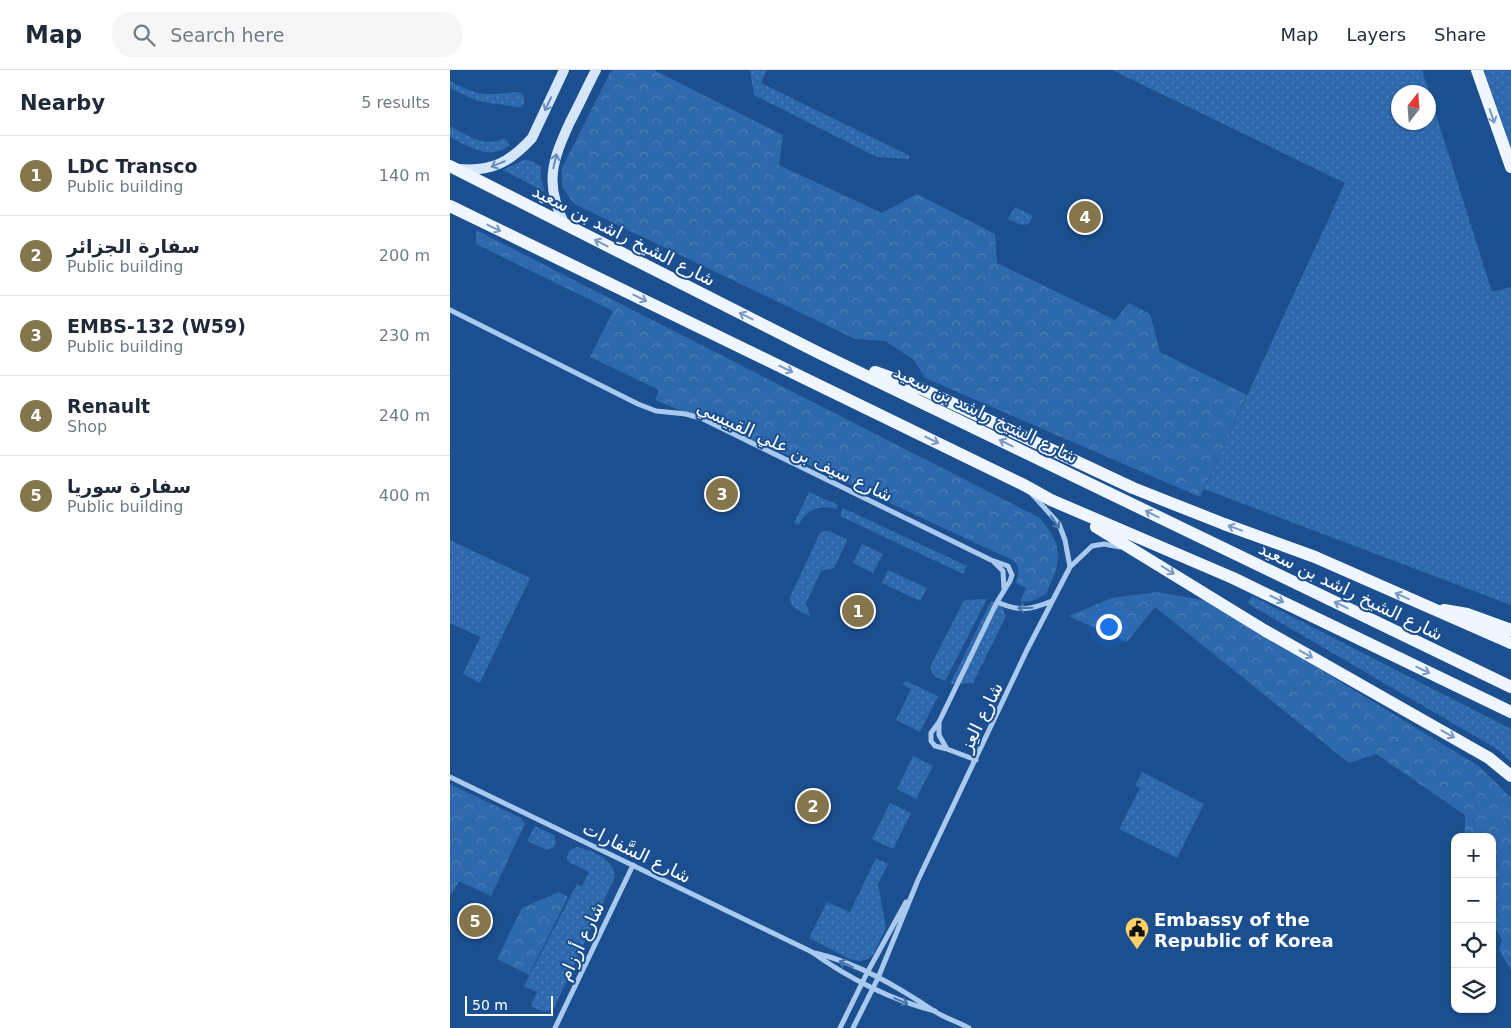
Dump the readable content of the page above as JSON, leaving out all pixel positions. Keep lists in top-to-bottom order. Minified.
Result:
{"streets":{"main road":["شارع الشيخ راشد بن سعيد"],"street":["شارع سيف بن علي القبيسي","شارع العِز","شارع السَّفارات","شارع أرزام"]},"crossings":[["شارع العِز","شارع السَّفارات"],["شارع السَّفارات","شارع أرزام"]],"places":{"public building":["Embassy of the Republic of Korea"]},"scale_bar":"50 m","north":"top","page":{"header":"Map","search":"Search here","nav":["Map","Layers","Share"],"heading":["Nearby","5 results"],"list":[{"mark":"1","name":"LDC Transco","note":"Public building","value":"140 m"},{"mark":"2","name":"سفارة الجزائر","note":"Public building","value":"200 m"},{"mark":"3","name":"EMBS-132 (W59)","note":"Public building","value":"230 m"},{"mark":"4","name":"Renault","note":"Shop","value":"240 m"},{"mark":"5","name":"سفارة سوريا","note":"Public building","value":"400 m"}],"pins":["4","3","1","2","5"],"map_buttons":["+","−"],"scale":"50 m"}}
